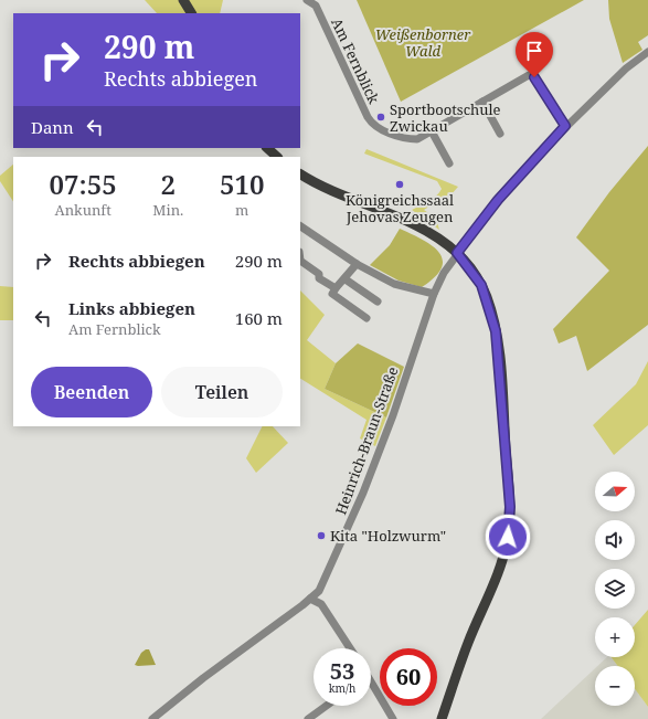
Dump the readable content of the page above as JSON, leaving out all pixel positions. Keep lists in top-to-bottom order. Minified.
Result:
{"streets":{"street":["Am Fernblick","Heinrich-Braun-Straße"]},"crossings":[["Am Fernblick","Heinrich-Braun-Straße"]],"parks":["Weißenborner Wald"],"places":["Sportbootschule Zwickau","Königreichssaal Jehovas Zeugen","Kita \"Holzwurm\""],"north":"right","page":{"turn":["290 m","Rechts abbiegen"],"then":"Dann","eta":["07:55","Ankunft","2","Min.","510","m"],"list":[{"name":"Rechts abbiegen","value":"290 m"},{"name":"Links abbiegen","note":"Am Fernblick","value":"160 m"}],"buttons":["Beenden","Teilen"],"map_buttons":["+","−"],"speed":"53 km/h","limit":"60"}}
